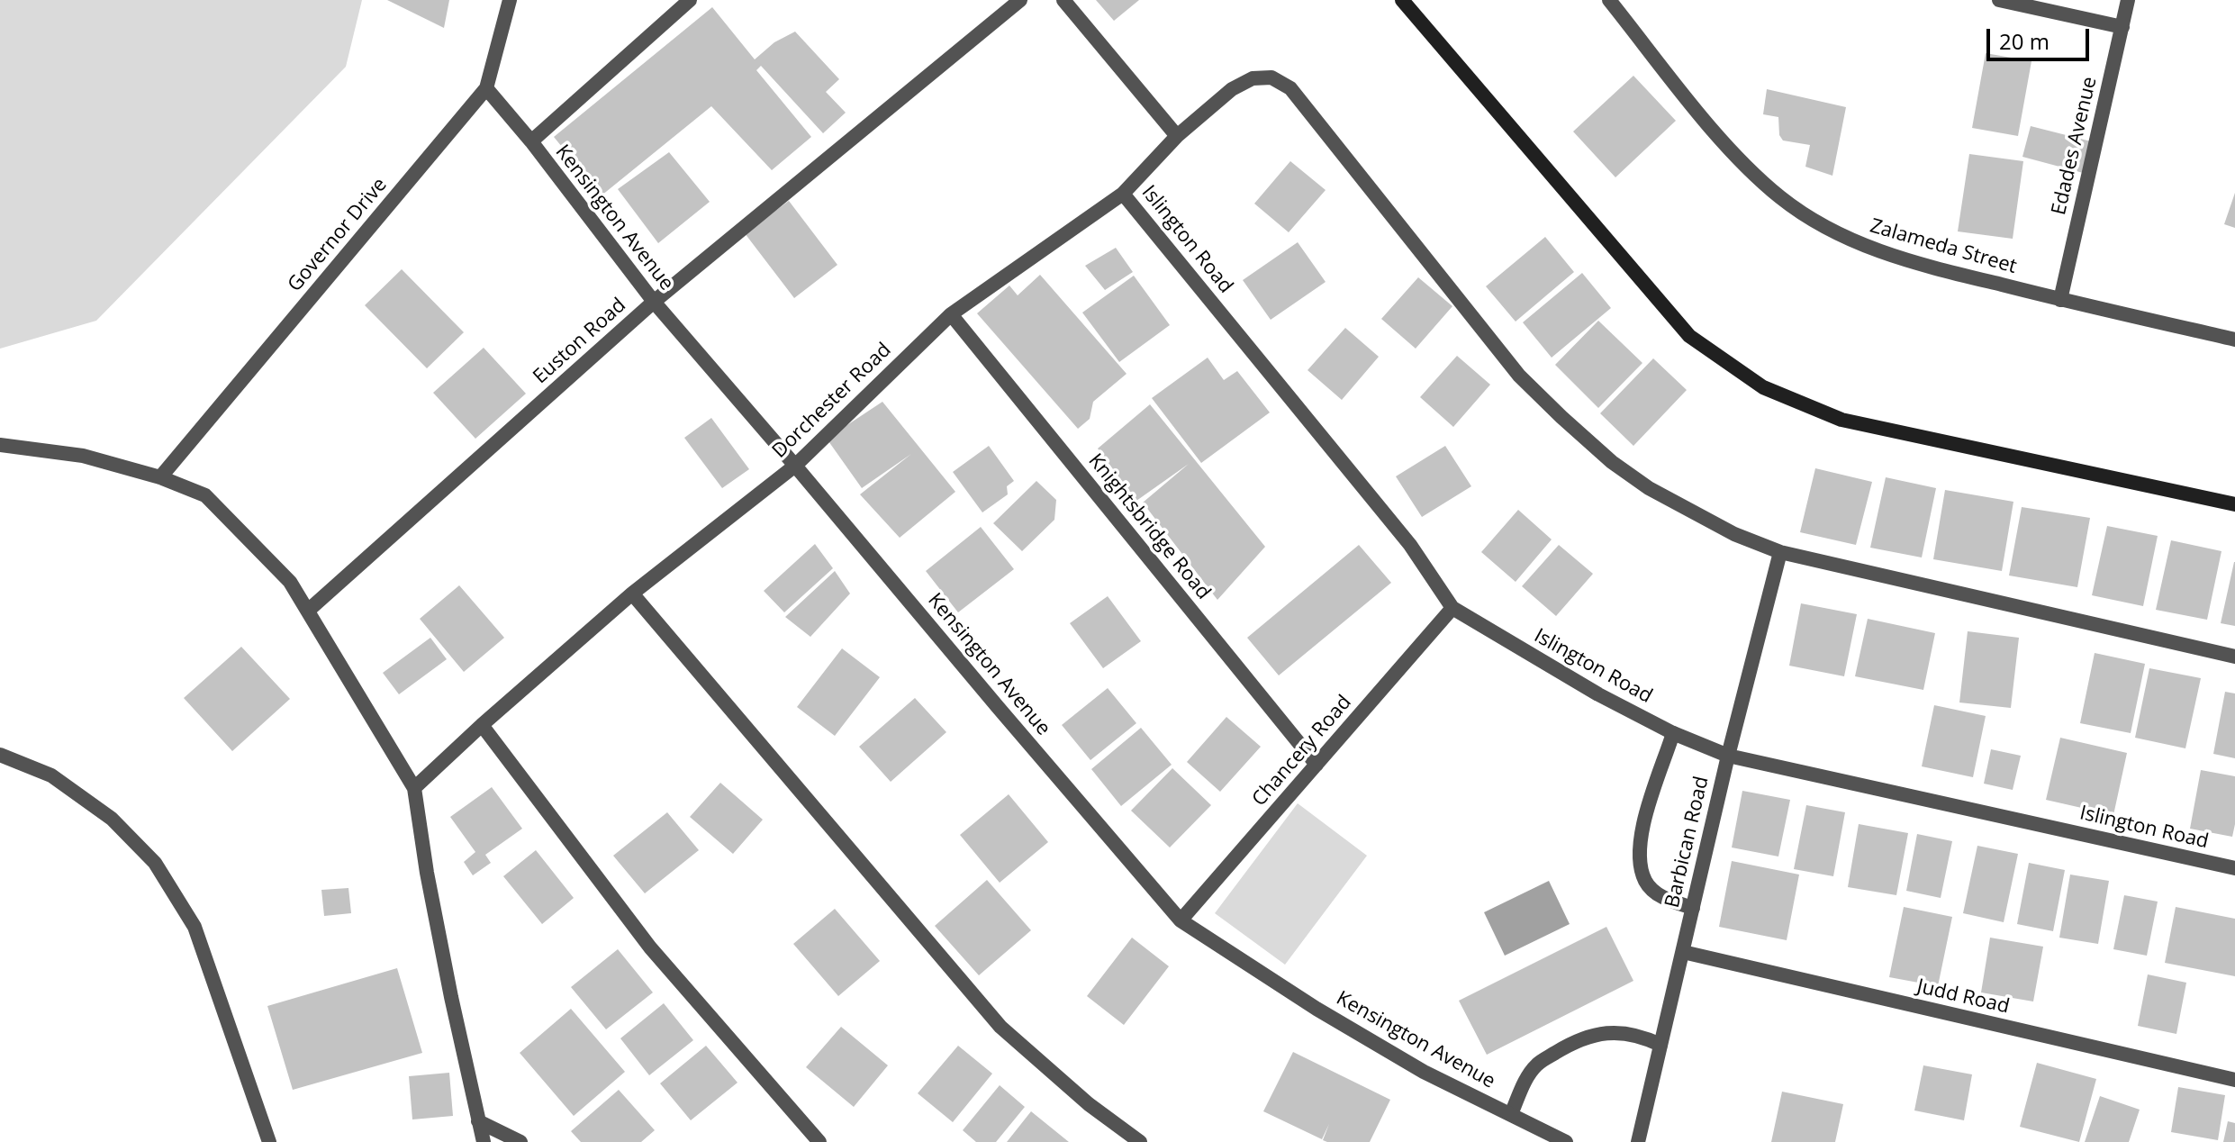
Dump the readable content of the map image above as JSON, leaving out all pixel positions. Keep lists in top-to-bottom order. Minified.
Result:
{"streets":{"street":["Edades Avenue","Kensington Avenue","Governor Drive","Islington Road","Zalameda Street","Euston Road","Dorchester Road","Knightsbridge Road","Chancery Road","Barbican Road","Judd Road"]},"crossings":[["Edades Avenue","Zalameda Street"],["Kensington Avenue","Governor Drive"],["Kensington Avenue","Euston Road"],["Kensington Avenue","Dorchester Road"],["Kensington Avenue","Chancery Road"],["Islington Road","Dorchester Road"],["Islington Road","Chancery Road"],["Islington Road","Barbican Road"],["Dorchester Road","Knightsbridge Road"],["Dorchester Road","Barbican Road"],["Knightsbridge Road","Chancery Road"],["Barbican Road","Judd Road"]],"scale_bar":"20 m"}
